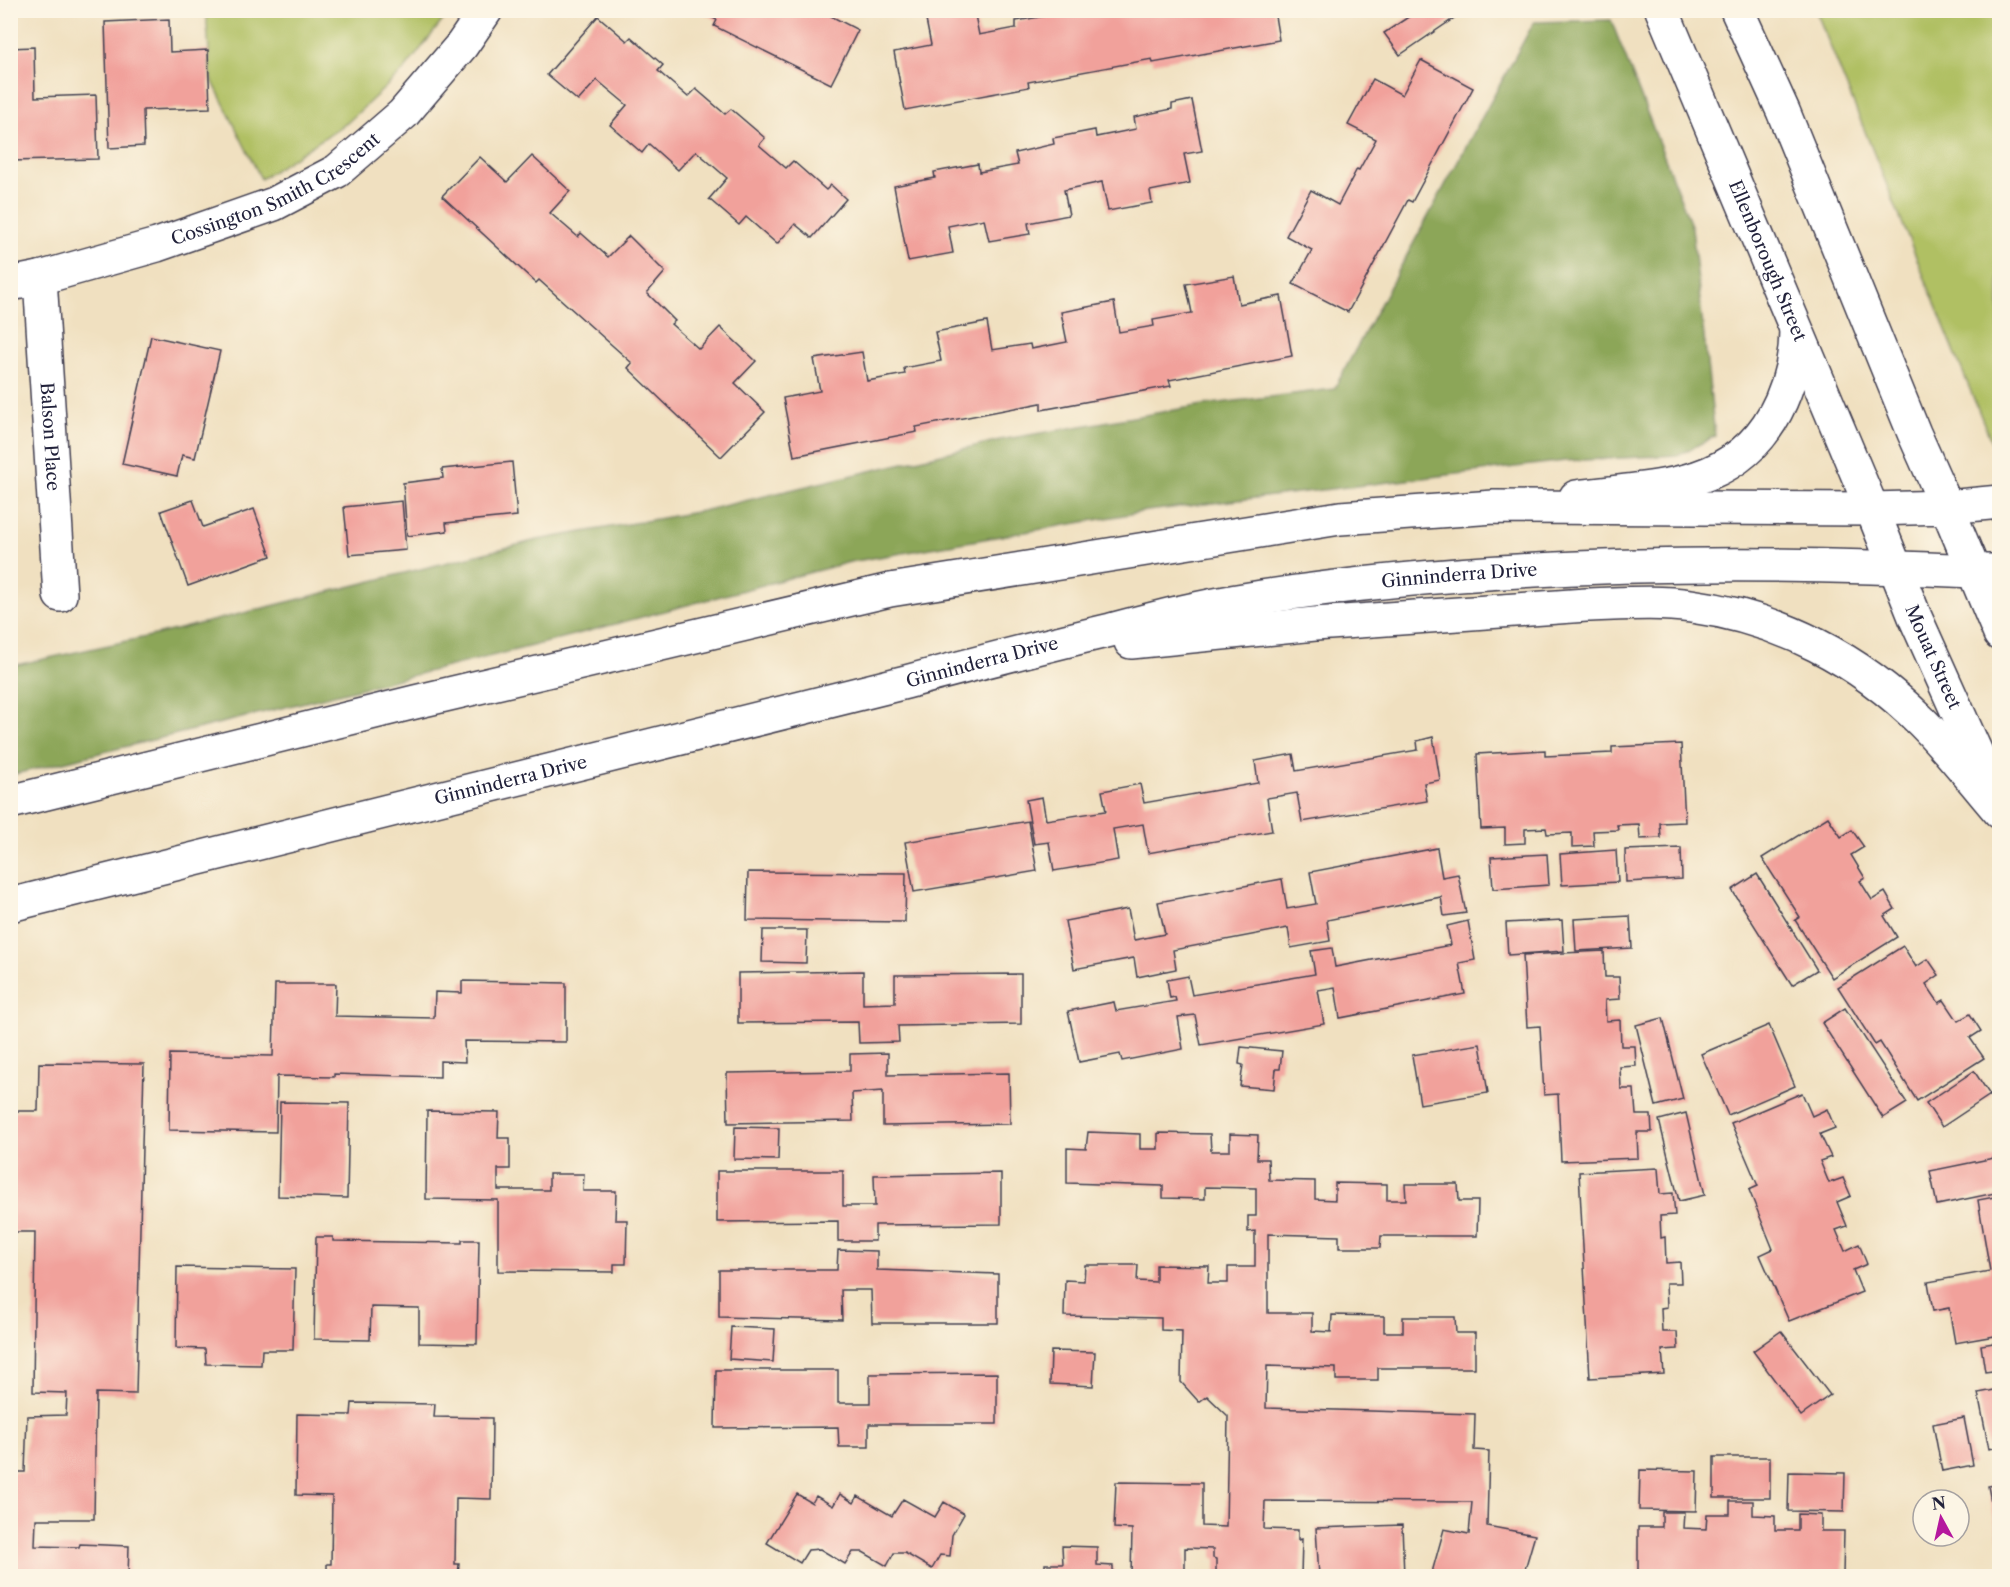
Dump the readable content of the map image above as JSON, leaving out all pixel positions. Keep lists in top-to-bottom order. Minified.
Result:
{"streets":{"main road":["Cossington Smith Crescent","Ellenborough Street","Balson Place","Ginninderra Drive","Mouat Street"]},"crossings":[["Cossington Smith Crescent","Balson Place"],["Ellenborough Street","Mouat Street"],["Ginninderra Drive","Mouat Street"]],"north":"top"}
